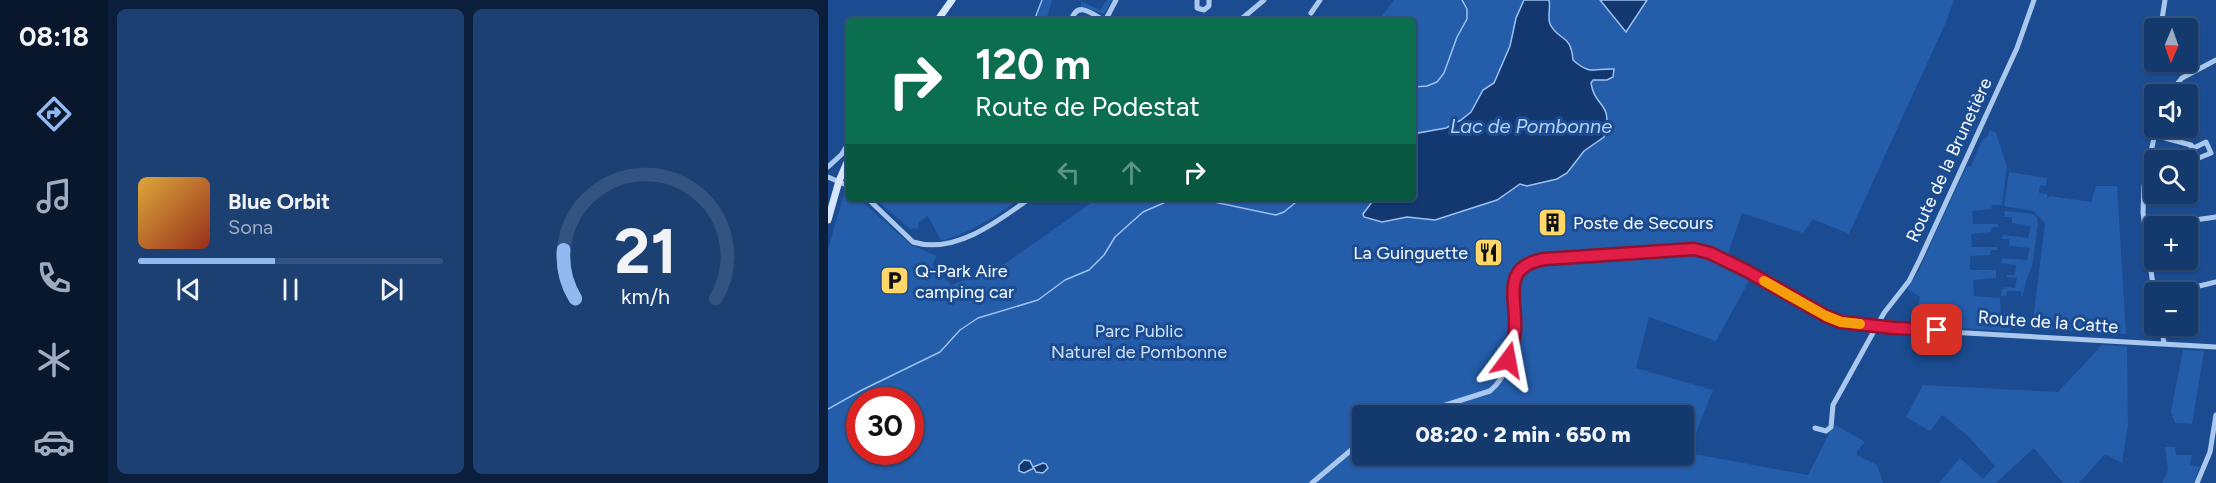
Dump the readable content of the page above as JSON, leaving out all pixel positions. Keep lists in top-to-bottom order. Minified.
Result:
{"streets":{"street":["Route de la Brunetière","Route de la Catte"]},"crossings":[["Route de la Brunetière","Route de la Catte"]],"water":["Lac de Pombonne"],"parks":["Parc Public Naturel de Pombonne"],"places":{"building":["Poste de Secours"],"restaurant":["La Guinguette"],"parking":["Q-Park Aire camping car"]},"north":"bottom","page":{"tabs":"08:18","map_buttons":["+","−"],"turn":["120 m","Route de Podestat"],"song":["Blue Orbit","Sona"],"limit":"30","trip":"08:20 · 2 min · 650 m","gauge":["21","km/h"]}}
